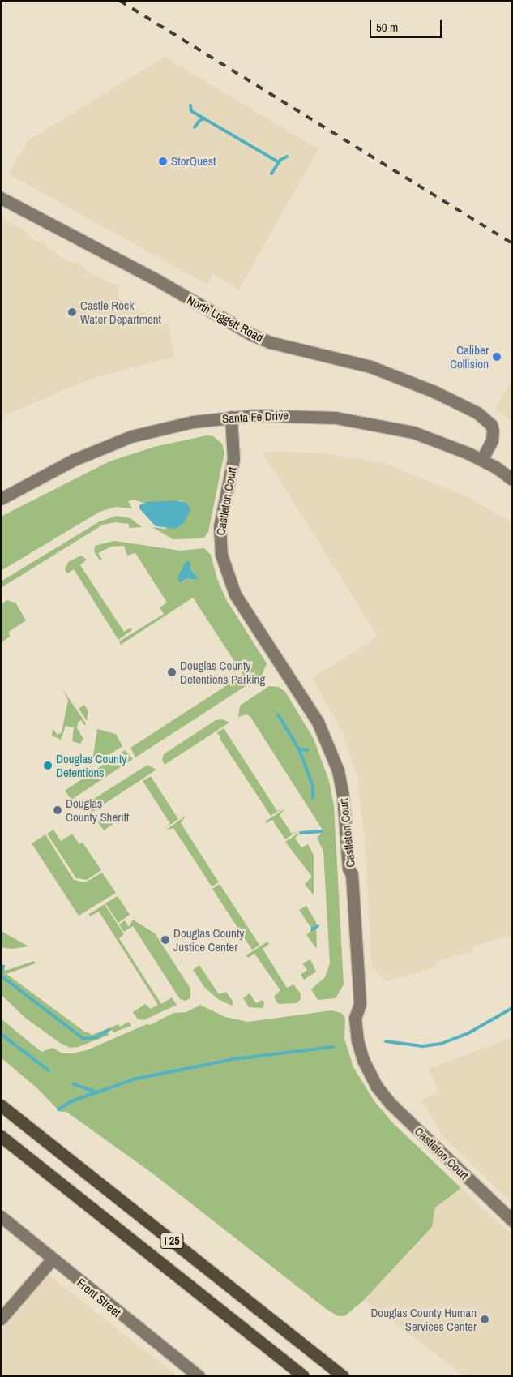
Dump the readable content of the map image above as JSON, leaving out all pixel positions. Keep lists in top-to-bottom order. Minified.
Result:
{"streets":{"highway":["I 25"],"street":["North Liggett Road","Santa Fe Drive","Castleton Court","Front Street"]},"crossings":[["North Liggett Road","Santa Fe Drive"],["Santa Fe Drive","Castleton Court"]],"places":["StorQuest","Castle Rock Water Department","Caliber Collision","Douglas County Detentions Parking","Douglas County Detentions","Douglas County Sheriff","Douglas County Justice Center","Douglas County Human Services Center"],"scale_bar":"50 m"}
